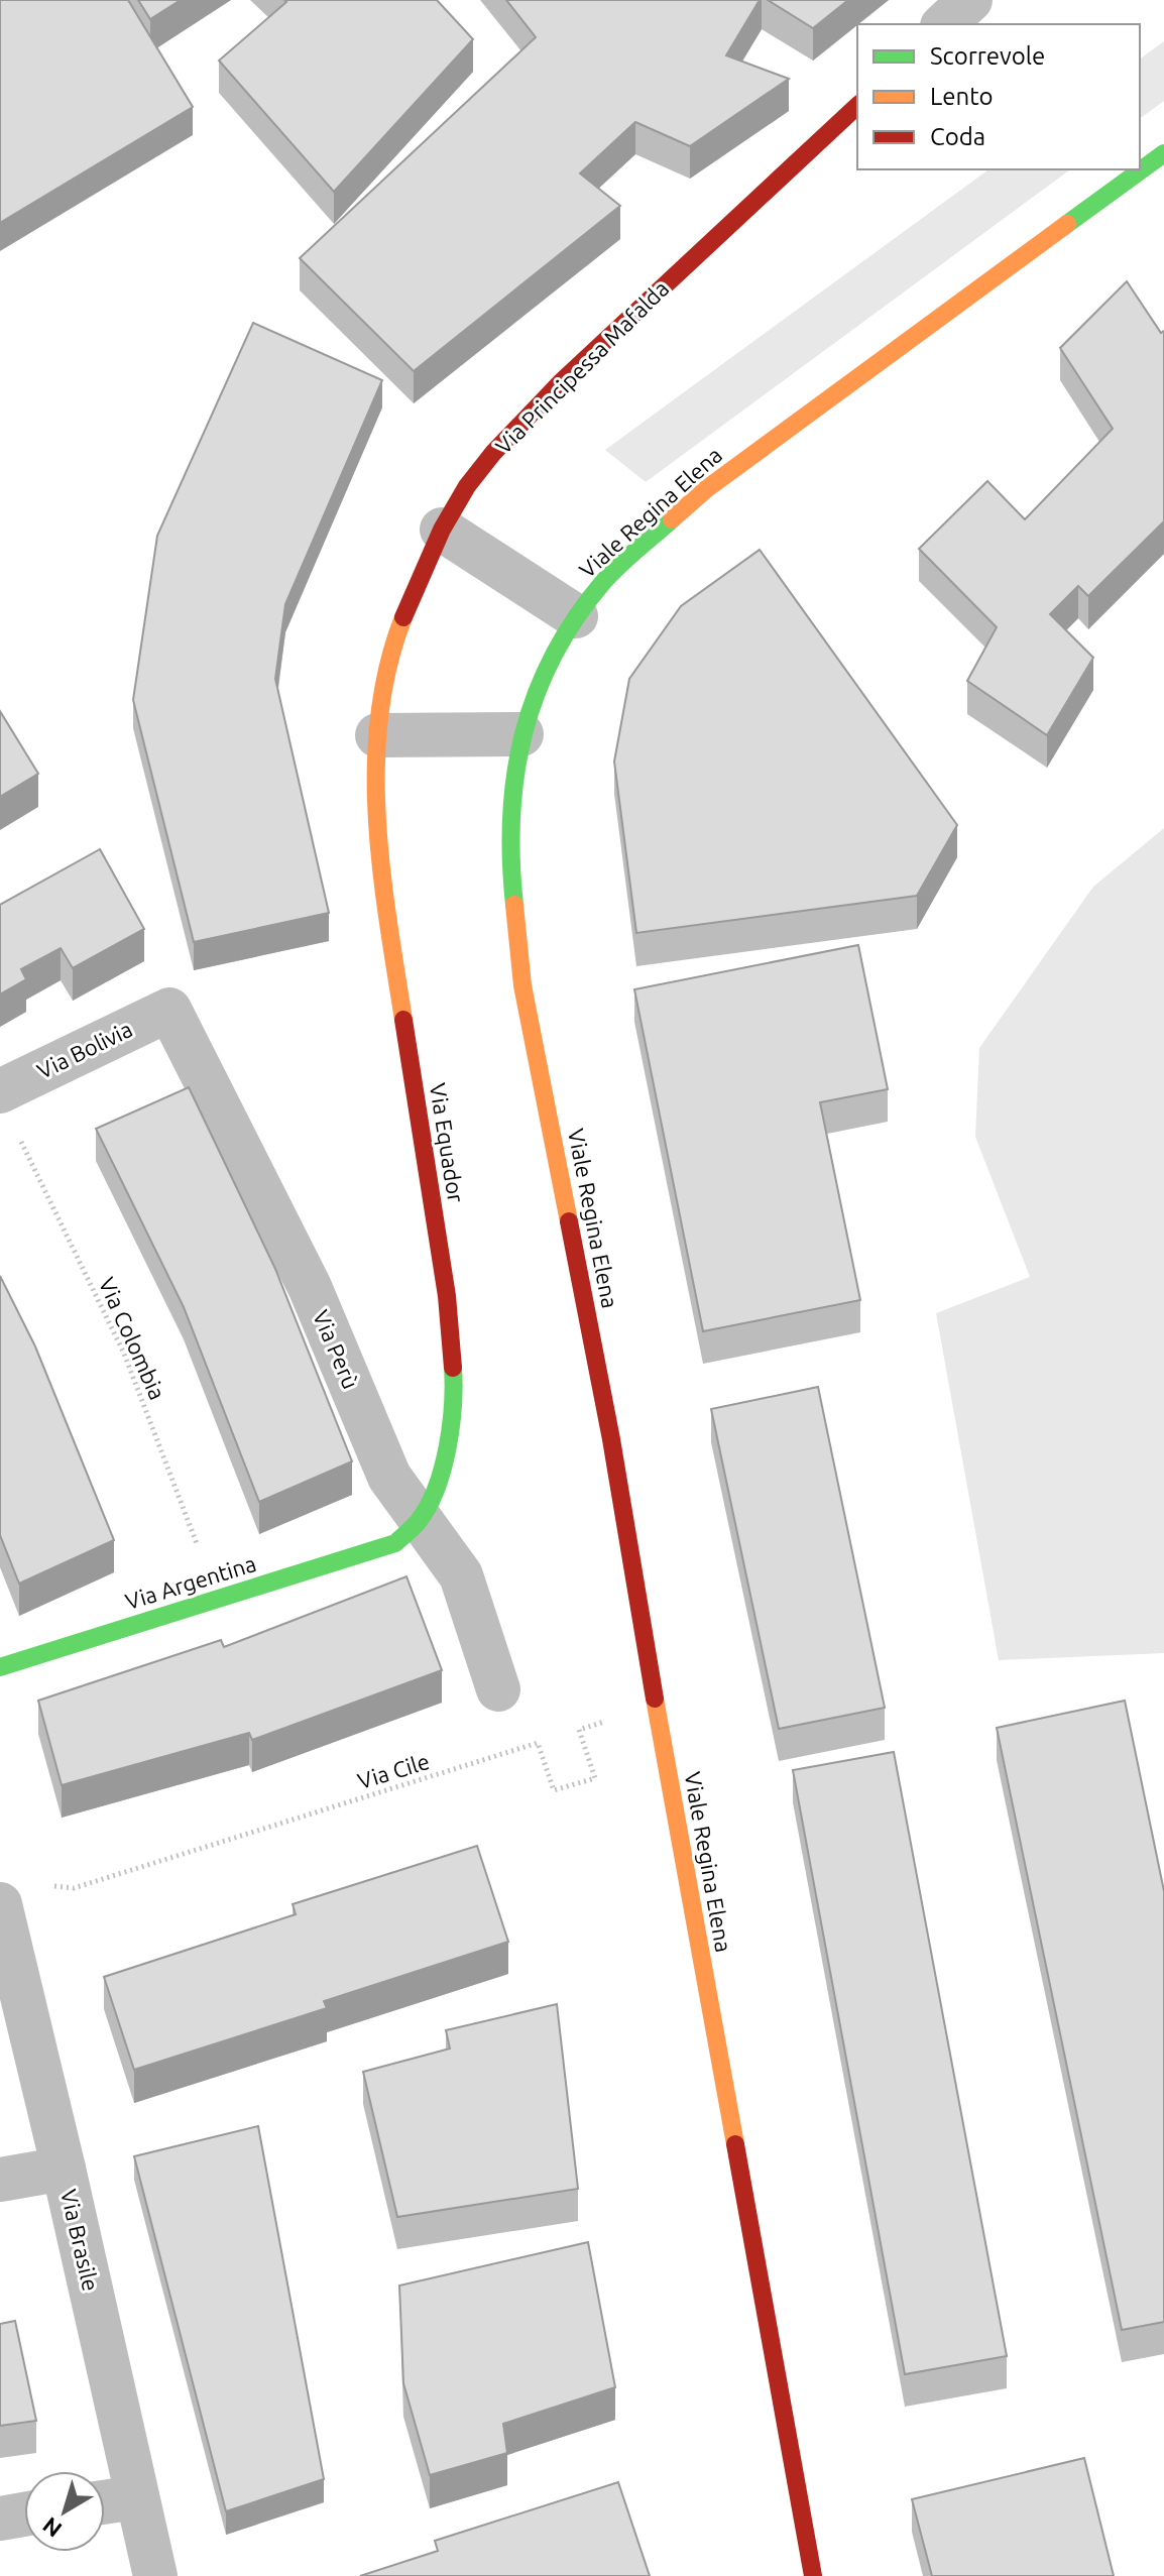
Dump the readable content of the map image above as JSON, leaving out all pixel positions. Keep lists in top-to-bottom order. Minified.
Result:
{"streets":{"main road":["Via Principessa Mafalda","Viale Regina Elena","Via Equador","Via Argentina"],"street":["Via Bolivia","Via Perù","Via Brasile"],"path":["Via Colombia","Via Cile"]},"crossings":[["Via Principessa Mafalda","Via Equador"],["Via Bolivia","Via Perù"],["Via Equador","Via Perù"],["Via Equador","Via Argentina"],["Via Colombia","Via Argentina"],["Via Perù","Via Argentina"]],"legend":["Scorrevole","Lento","Coda"],"north":"bottom left"}
